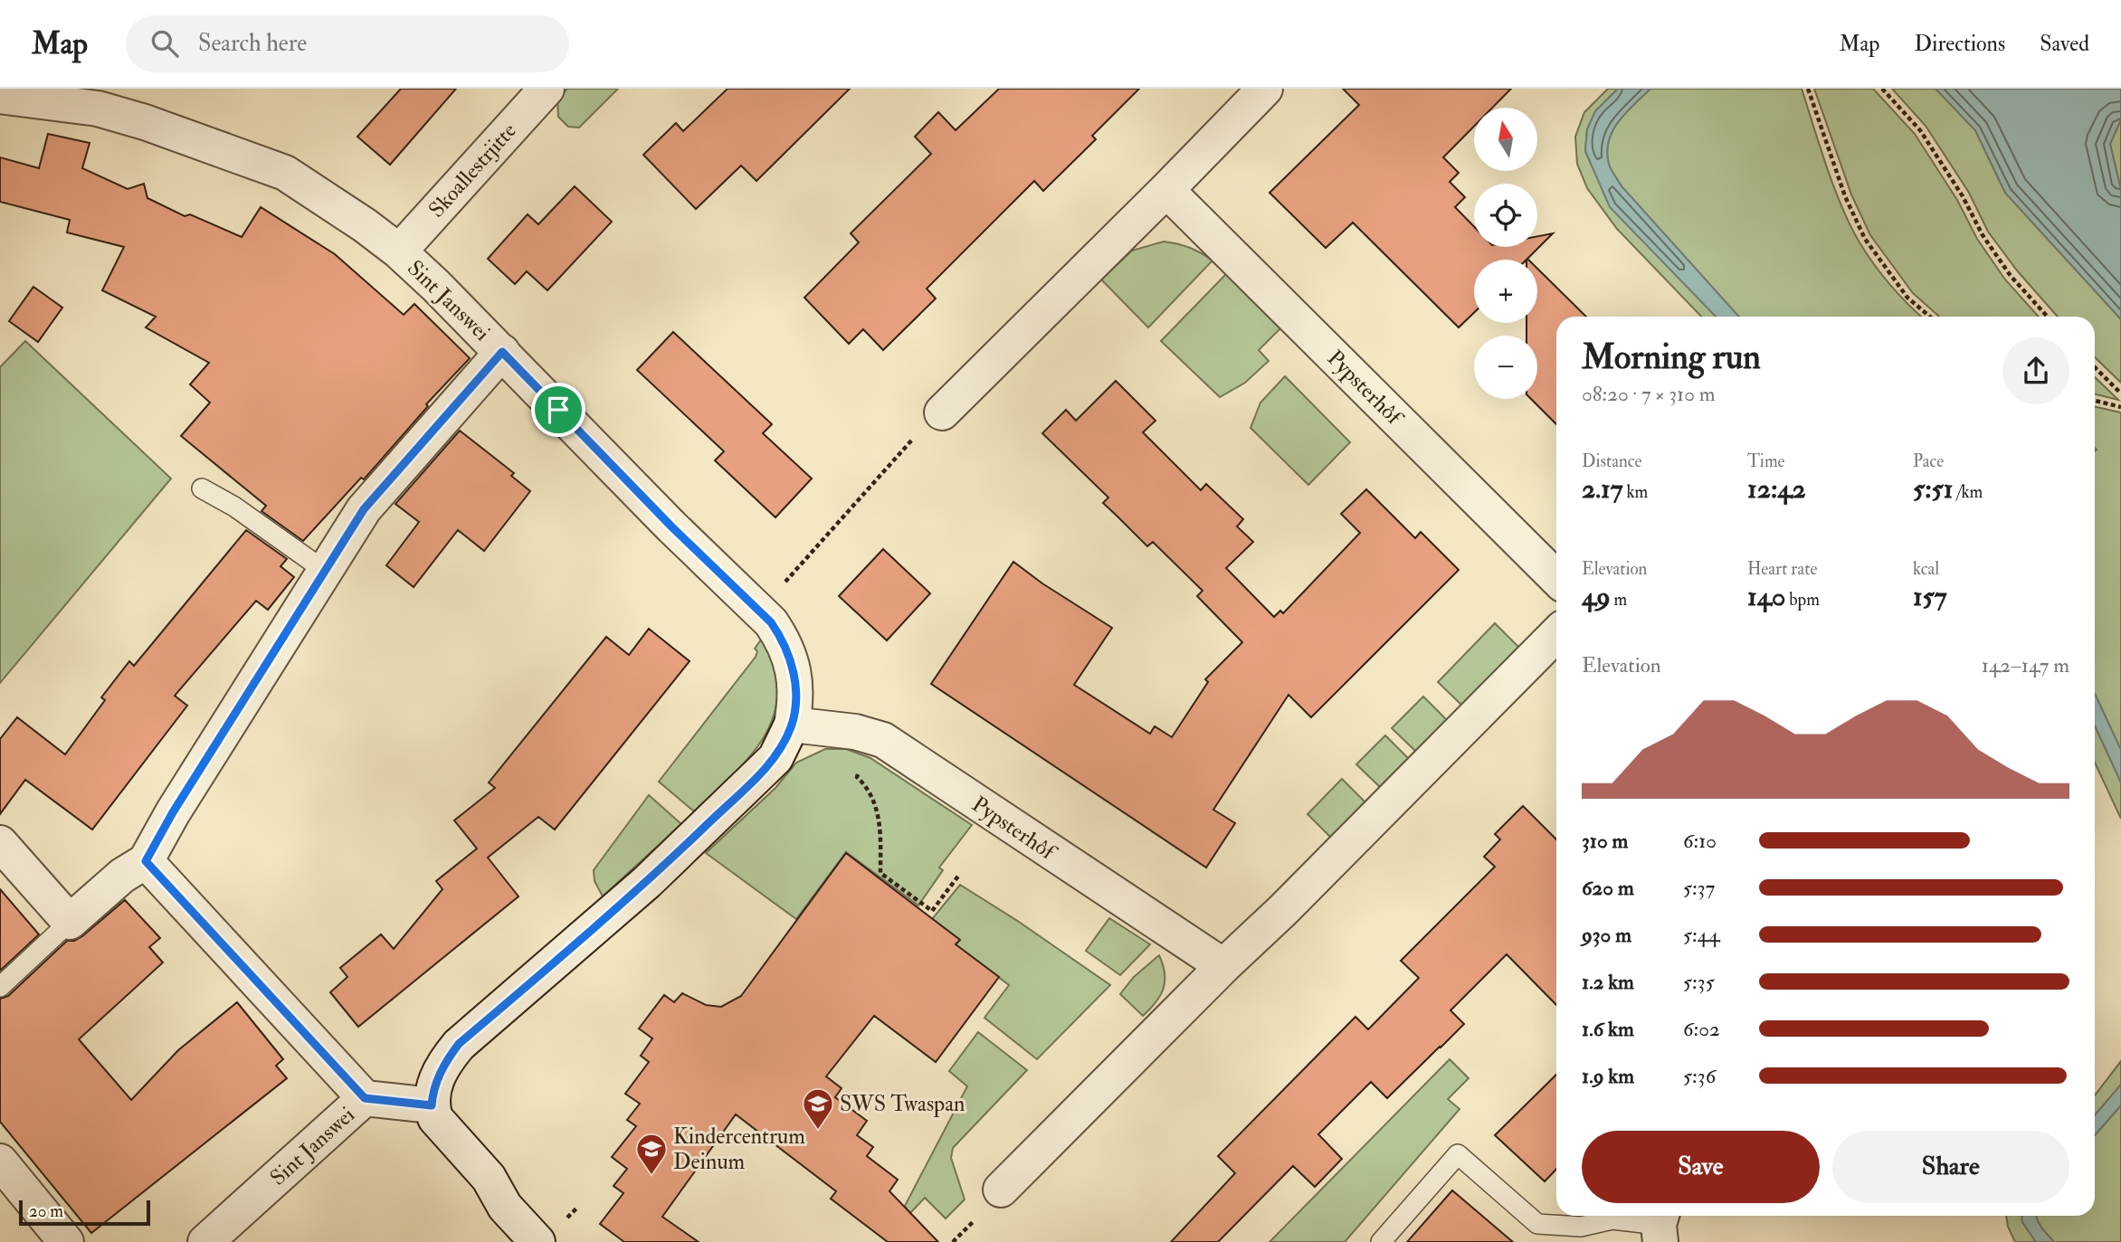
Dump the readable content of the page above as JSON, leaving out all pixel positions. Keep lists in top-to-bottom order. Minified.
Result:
{"streets":{"street":["Skoallestrjitte","Sint Janswei","Pypsterhôf"]},"crossings":[["Skoallestrjitte","Sint Janswei"],["Sint Janswei","Pypsterhôf"]],"places":{"school or university":["SWS Twaspan","Kindercentrum Deinum"]},"scale_bar":"20 m","north":"top","page":{"header":"Map","search":"Search here","nav":["Map","Directions","Saved"],"map_buttons":["+","−"],"heading":["Morning run","08:20 · 7 × 310 m"],"stats":[["Distance","2.17 km"],["Time","12:42"],["Pace","5:51 /km"],["Elevation","49 m"],["Heart rate","140 bpm"],["kcal","157"]],"chart":["Elevation","142–147 m"],"list":[{"name":"310 m","note":"6:10"},{"name":"620 m","note":"5:37"},{"name":"930 m","note":"5:44"},{"name":"1.2 km","note":"5:35"},{"name":"1.6 km","note":"6:02"},{"name":"1.9 km","note":"5:36"}],"buttons":["Save","Share"],"scale":"20 m"}}
